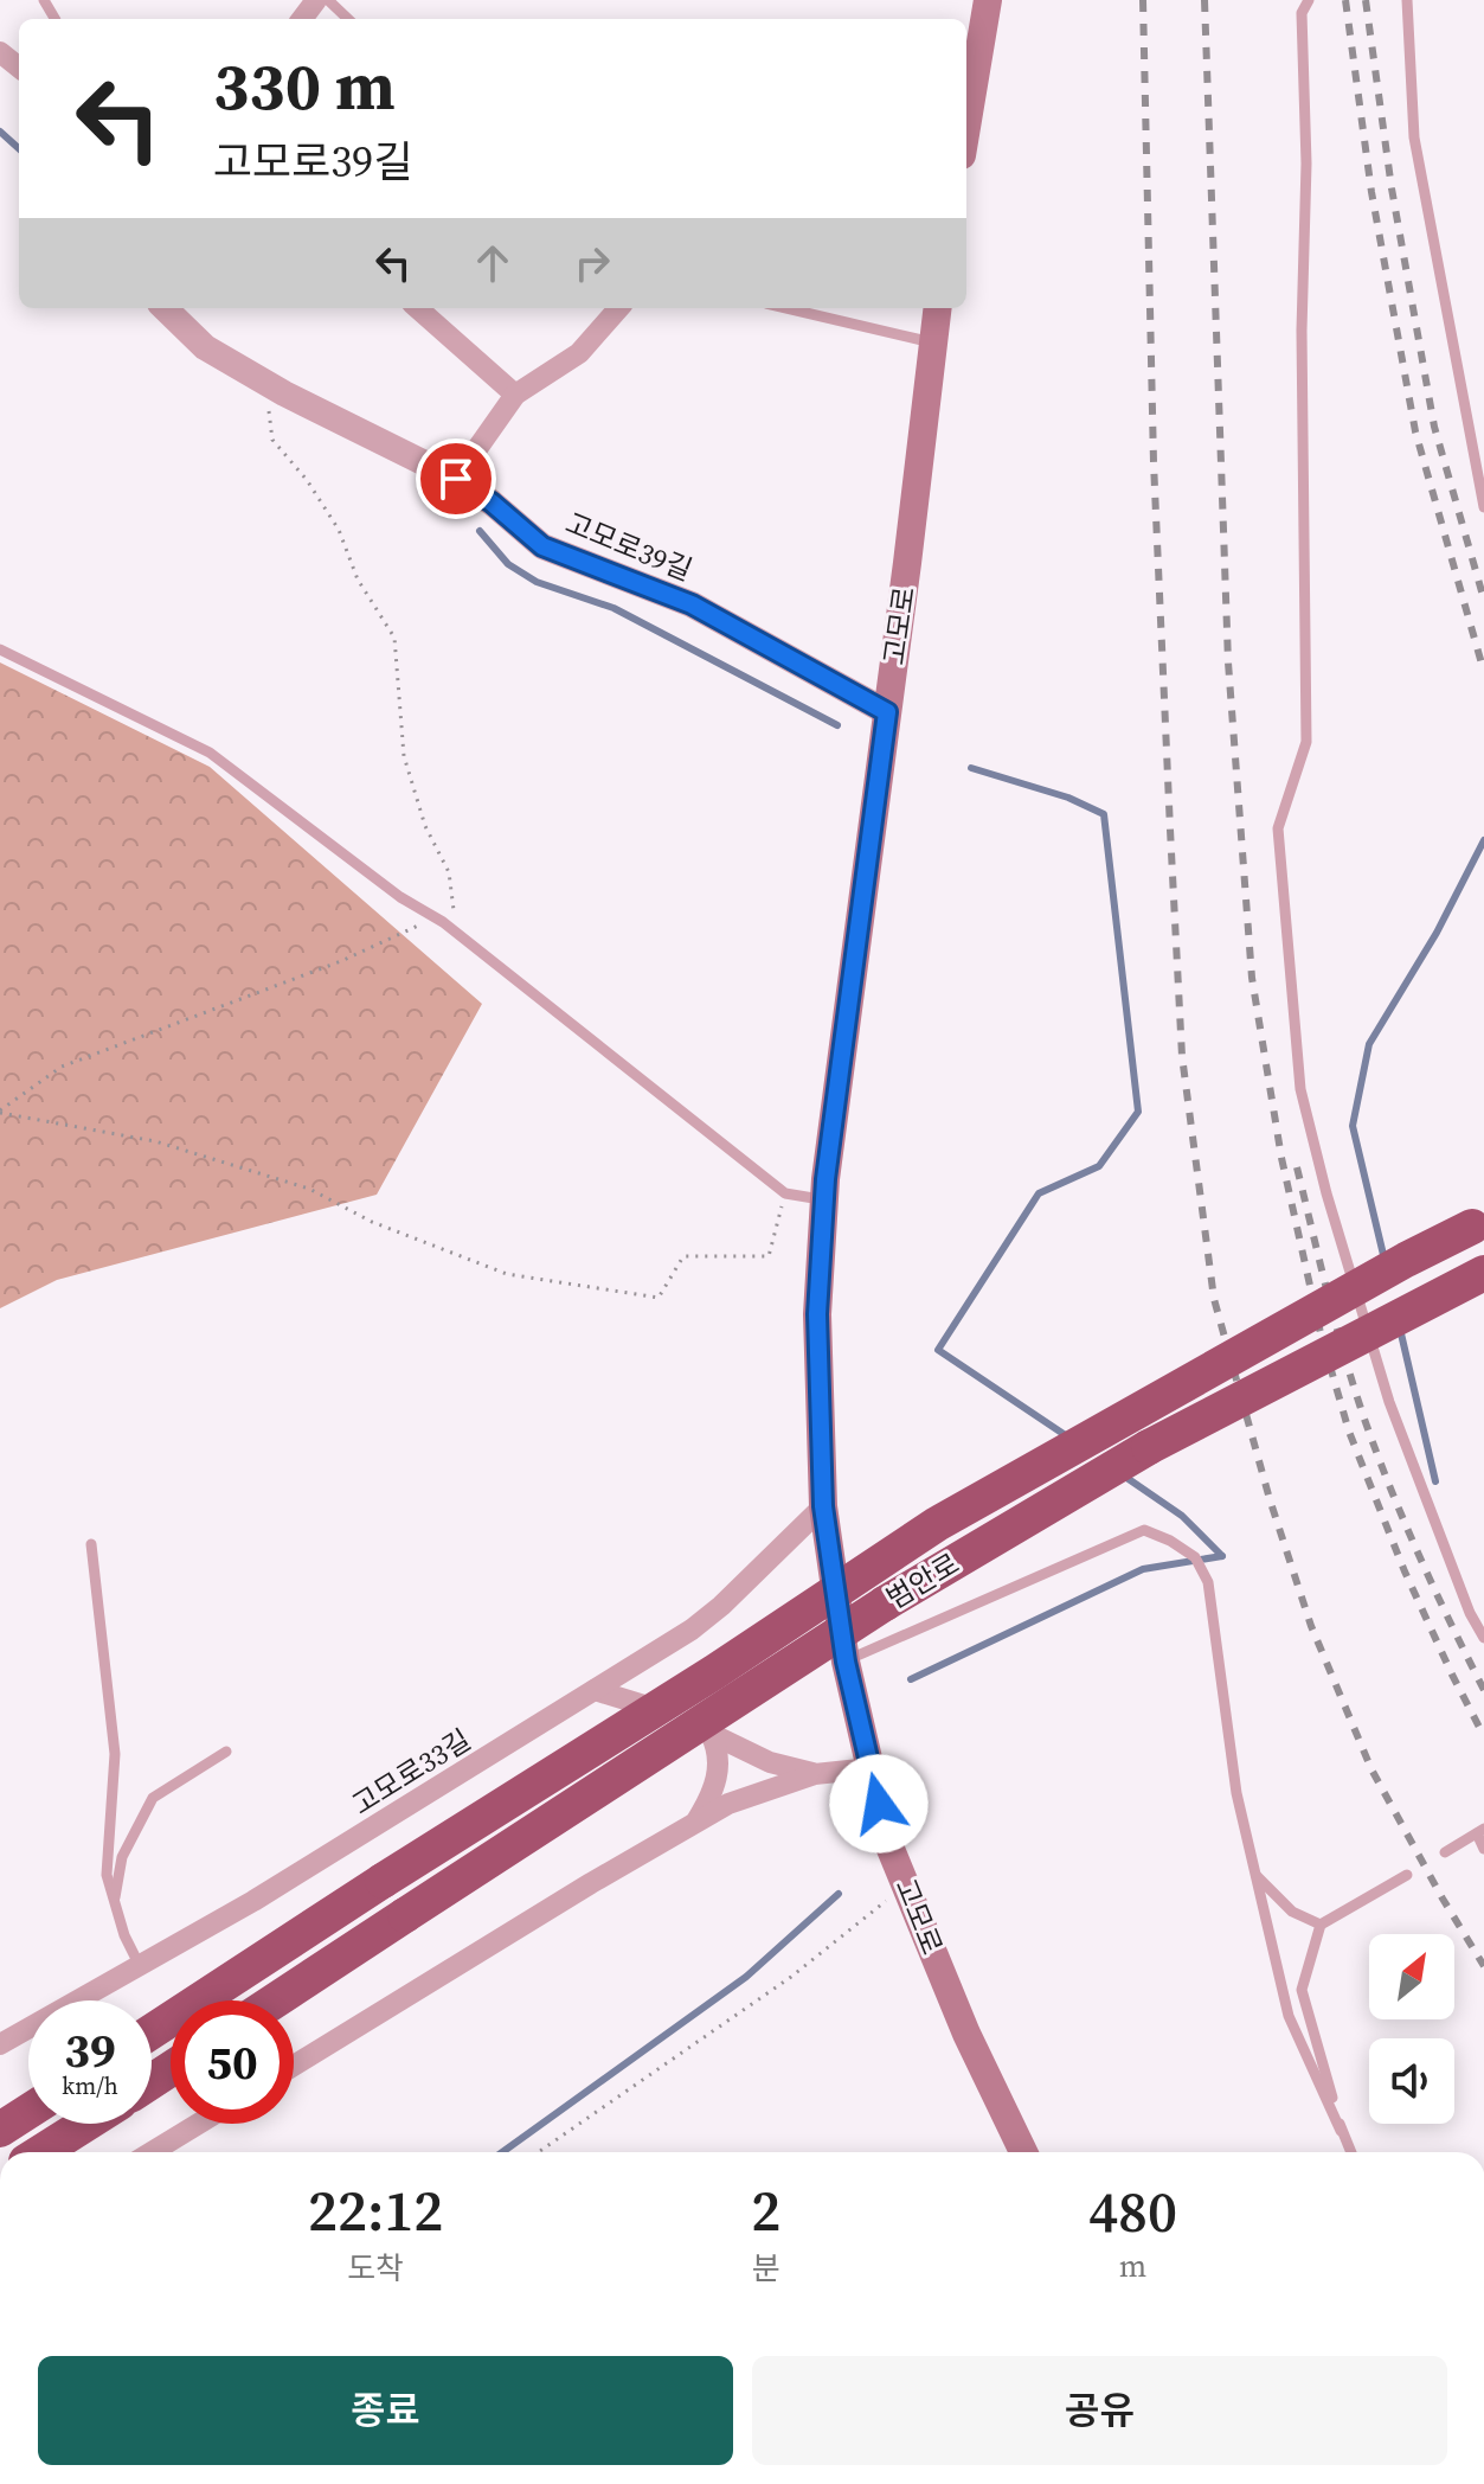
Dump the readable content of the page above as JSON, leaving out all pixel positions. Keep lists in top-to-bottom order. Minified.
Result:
{"streets":{"highway":["범안로"],"main road":["고모로"],"street":["고모로39길","고모로33길"]},"crossings":[["고모로39길","고모로"],["고모로","고모로33길"]],"north":"top right","page":{"turn":["330 m","고모로39길"],"speed":"39 km/h","limit":"50","eta":["22:12","도착","2","분","480","m"],"buttons":["종료","공유"]}}
